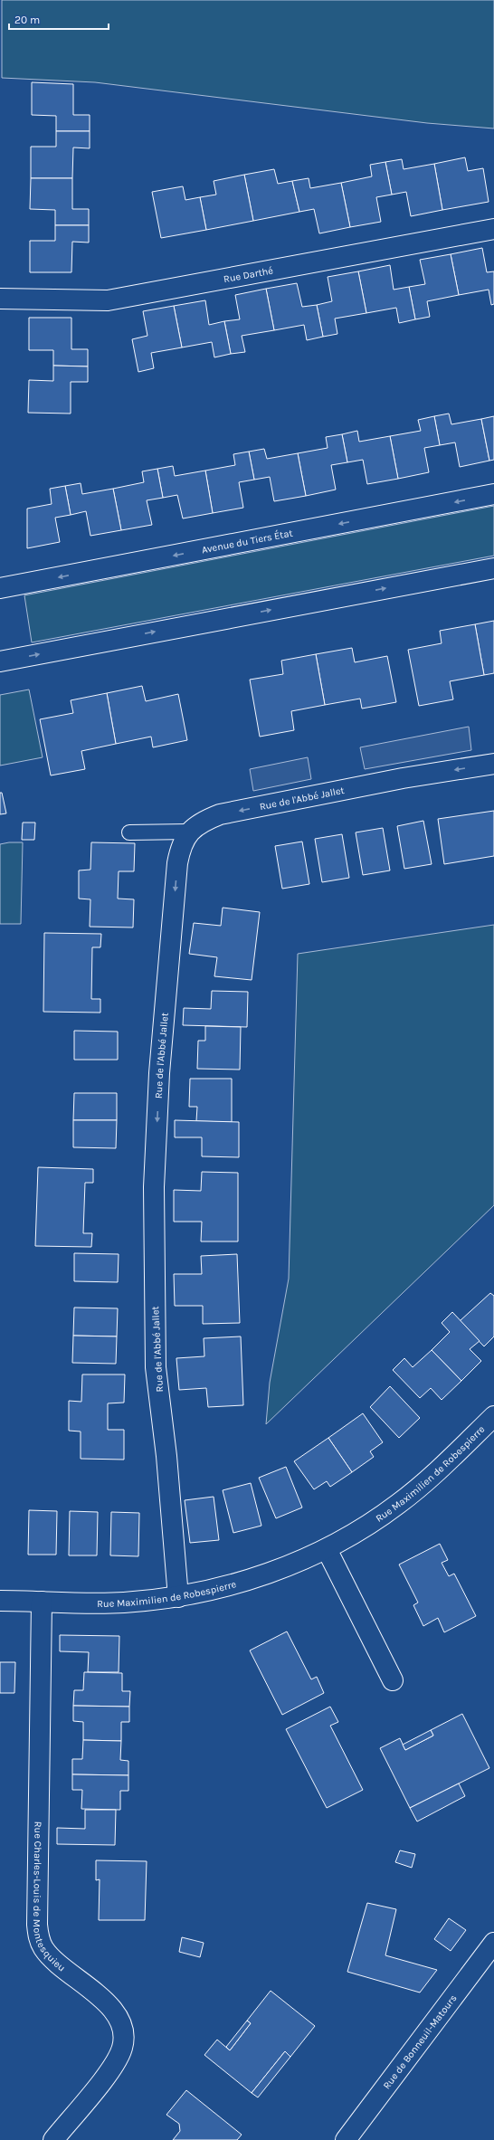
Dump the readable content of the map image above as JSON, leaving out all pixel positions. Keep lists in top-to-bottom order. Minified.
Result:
{"streets":{"street":["Rue Darthé","Avenue du Tiers État","Rue de l'Abbé Jallet","Rue Maximilien de Robespierre","Rue Charles-Louis de Montesquieu","Rue de Bonneuil-Matours"]},"crossings":[["Rue de l'Abbé Jallet","Rue Maximilien de Robespierre"],["Rue Maximilien de Robespierre","Rue Charles-Louis de Montesquieu"]],"one_way":["Rue de l'Abbé Jallet"],"scale_bar":"20 m"}
